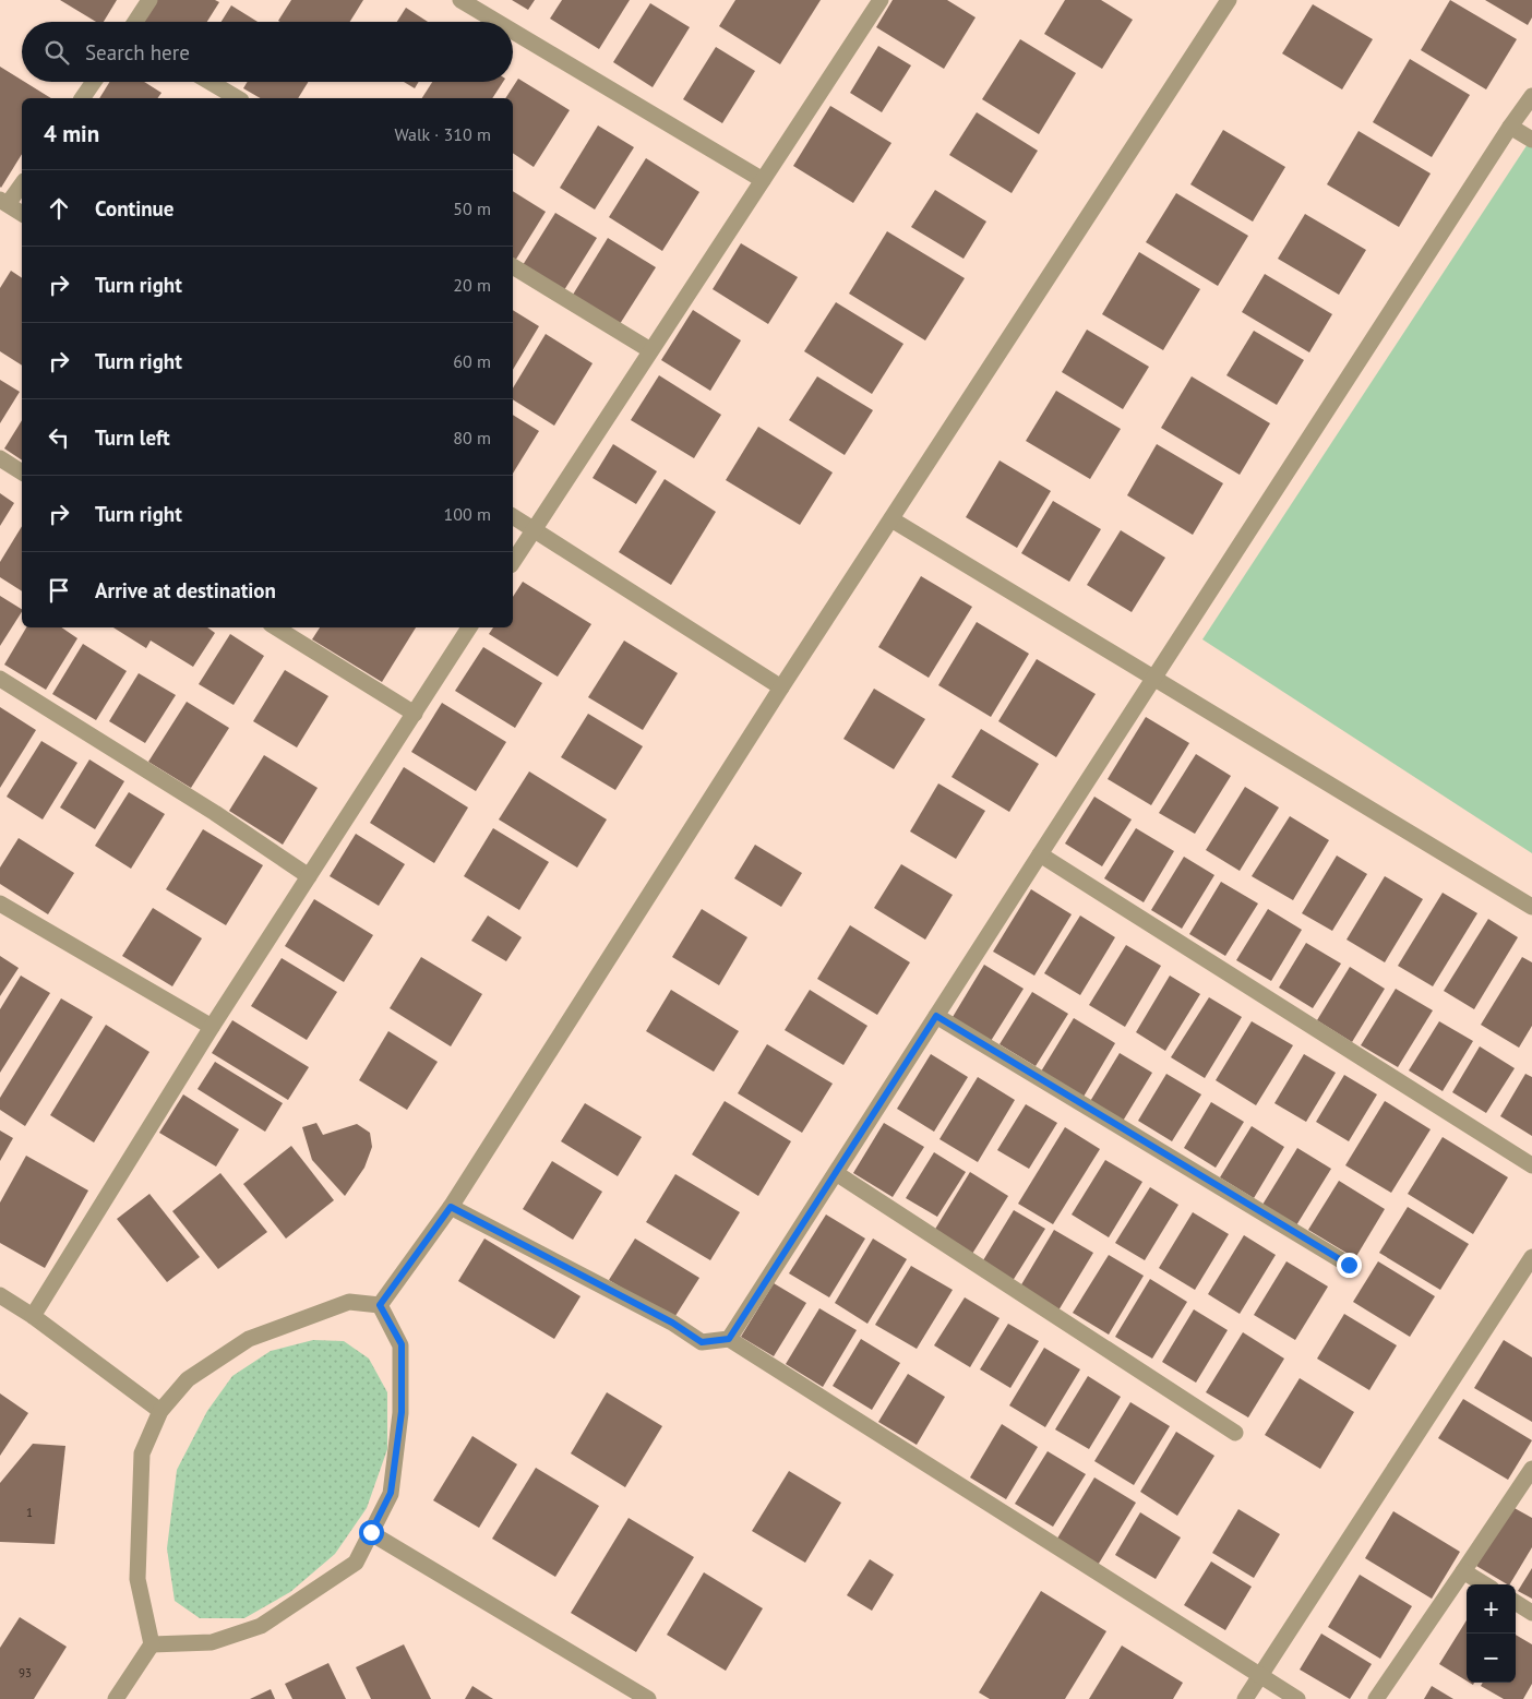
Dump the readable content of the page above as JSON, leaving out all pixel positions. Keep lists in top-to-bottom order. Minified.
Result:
{"house_numbers":["1","93"],"page":{"search":"Search here","heading":["4 min","Walk · 310 m"],"list":[["Continue","50 m"],["Turn right","20 m"],["Turn right","60 m"],["Turn left","80 m"],["Turn right","100 m"],"Arrive at destination"],"map_buttons":["+","−"]}}
